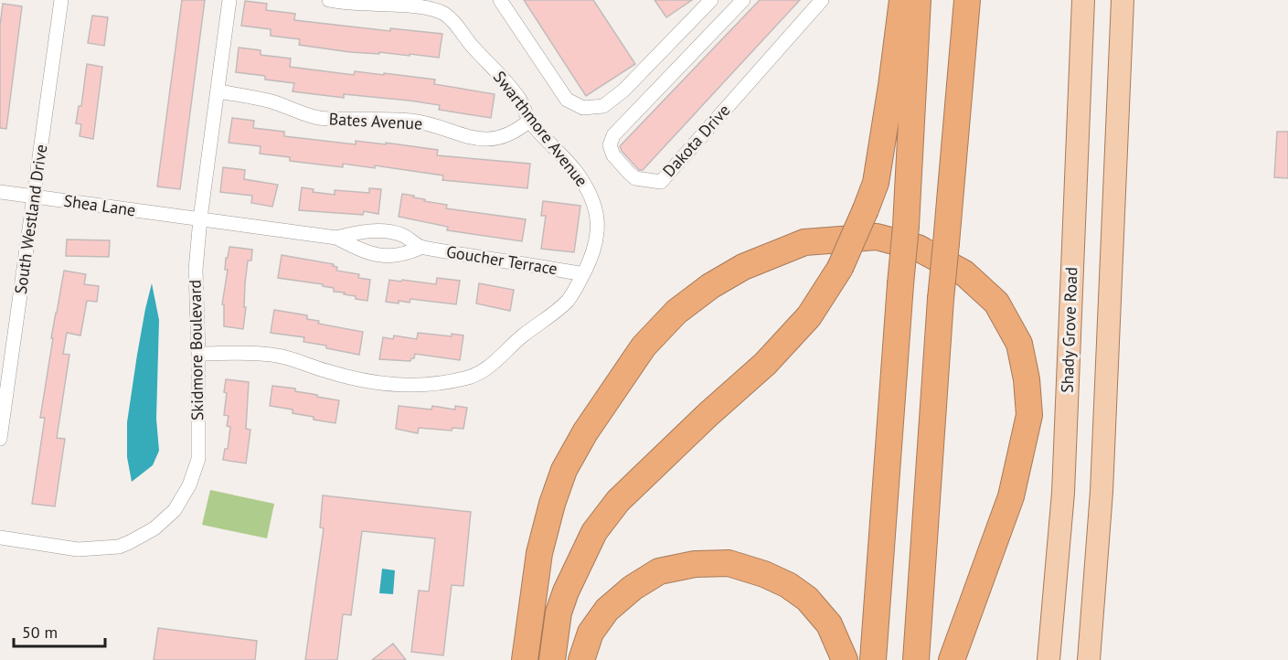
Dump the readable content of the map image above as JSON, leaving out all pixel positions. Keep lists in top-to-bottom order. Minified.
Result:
{"streets":{"main road":["Shady Grove Road"],"street":["Bates Avenue","Swarthmore Avenue","Dakota Drive","Shea Lane","South Westland Drive","Goucher Terrace","Skidmore Boulevard"]},"crossings":[["Bates Avenue","Swarthmore Avenue"],["Bates Avenue","Skidmore Boulevard"],["Swarthmore Avenue","Goucher Terrace"],["Swarthmore Avenue","Skidmore Boulevard"],["Shea Lane","South Westland Drive"],["Shea Lane","Goucher Terrace"],["Shea Lane","Skidmore Boulevard"],["Goucher Terrace","Skidmore Boulevard"]],"scale_bar":"50 m"}
